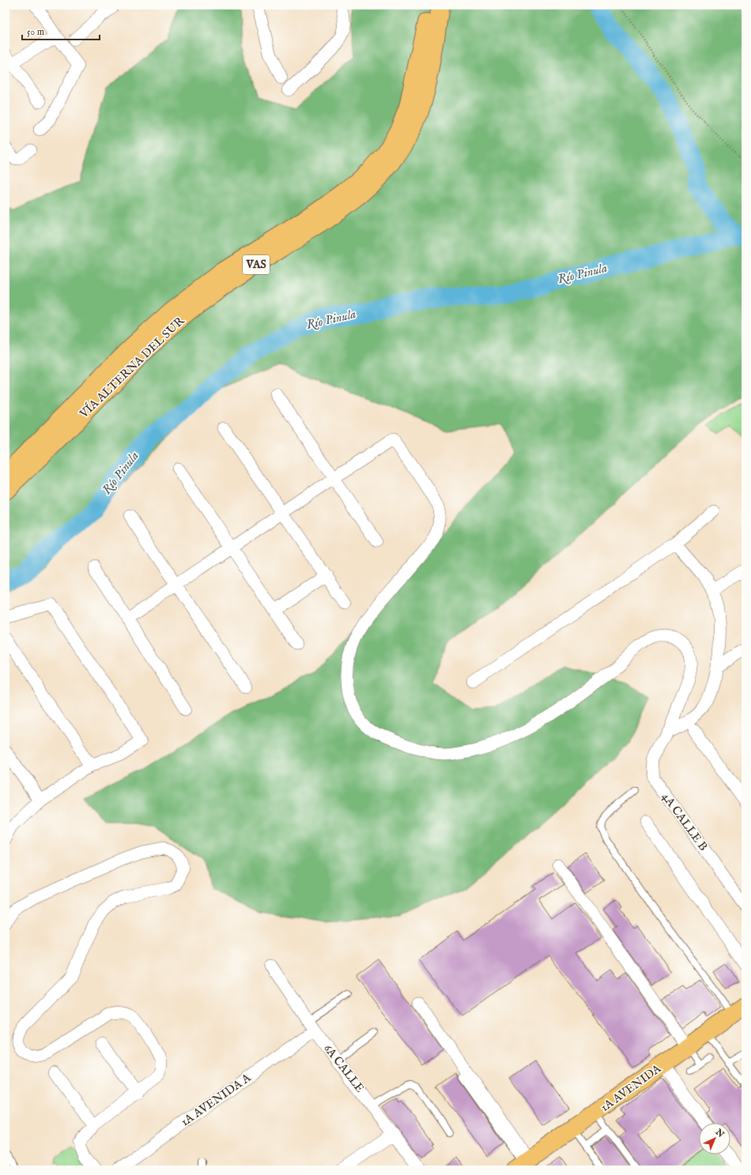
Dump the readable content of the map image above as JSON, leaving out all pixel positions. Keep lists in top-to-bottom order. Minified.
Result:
{"streets":{"main road":["VAS","VÍA ALTERNA DEL SUR","1A AVENIDA"],"street":["4A CALLE B","6A CALLE","1A AVENIDA A"]},"crossings":[["6A CALLE","1A AVENIDA A"]],"water":["Río Pinula"],"scale_bar":"50 m","north":"top right"}
